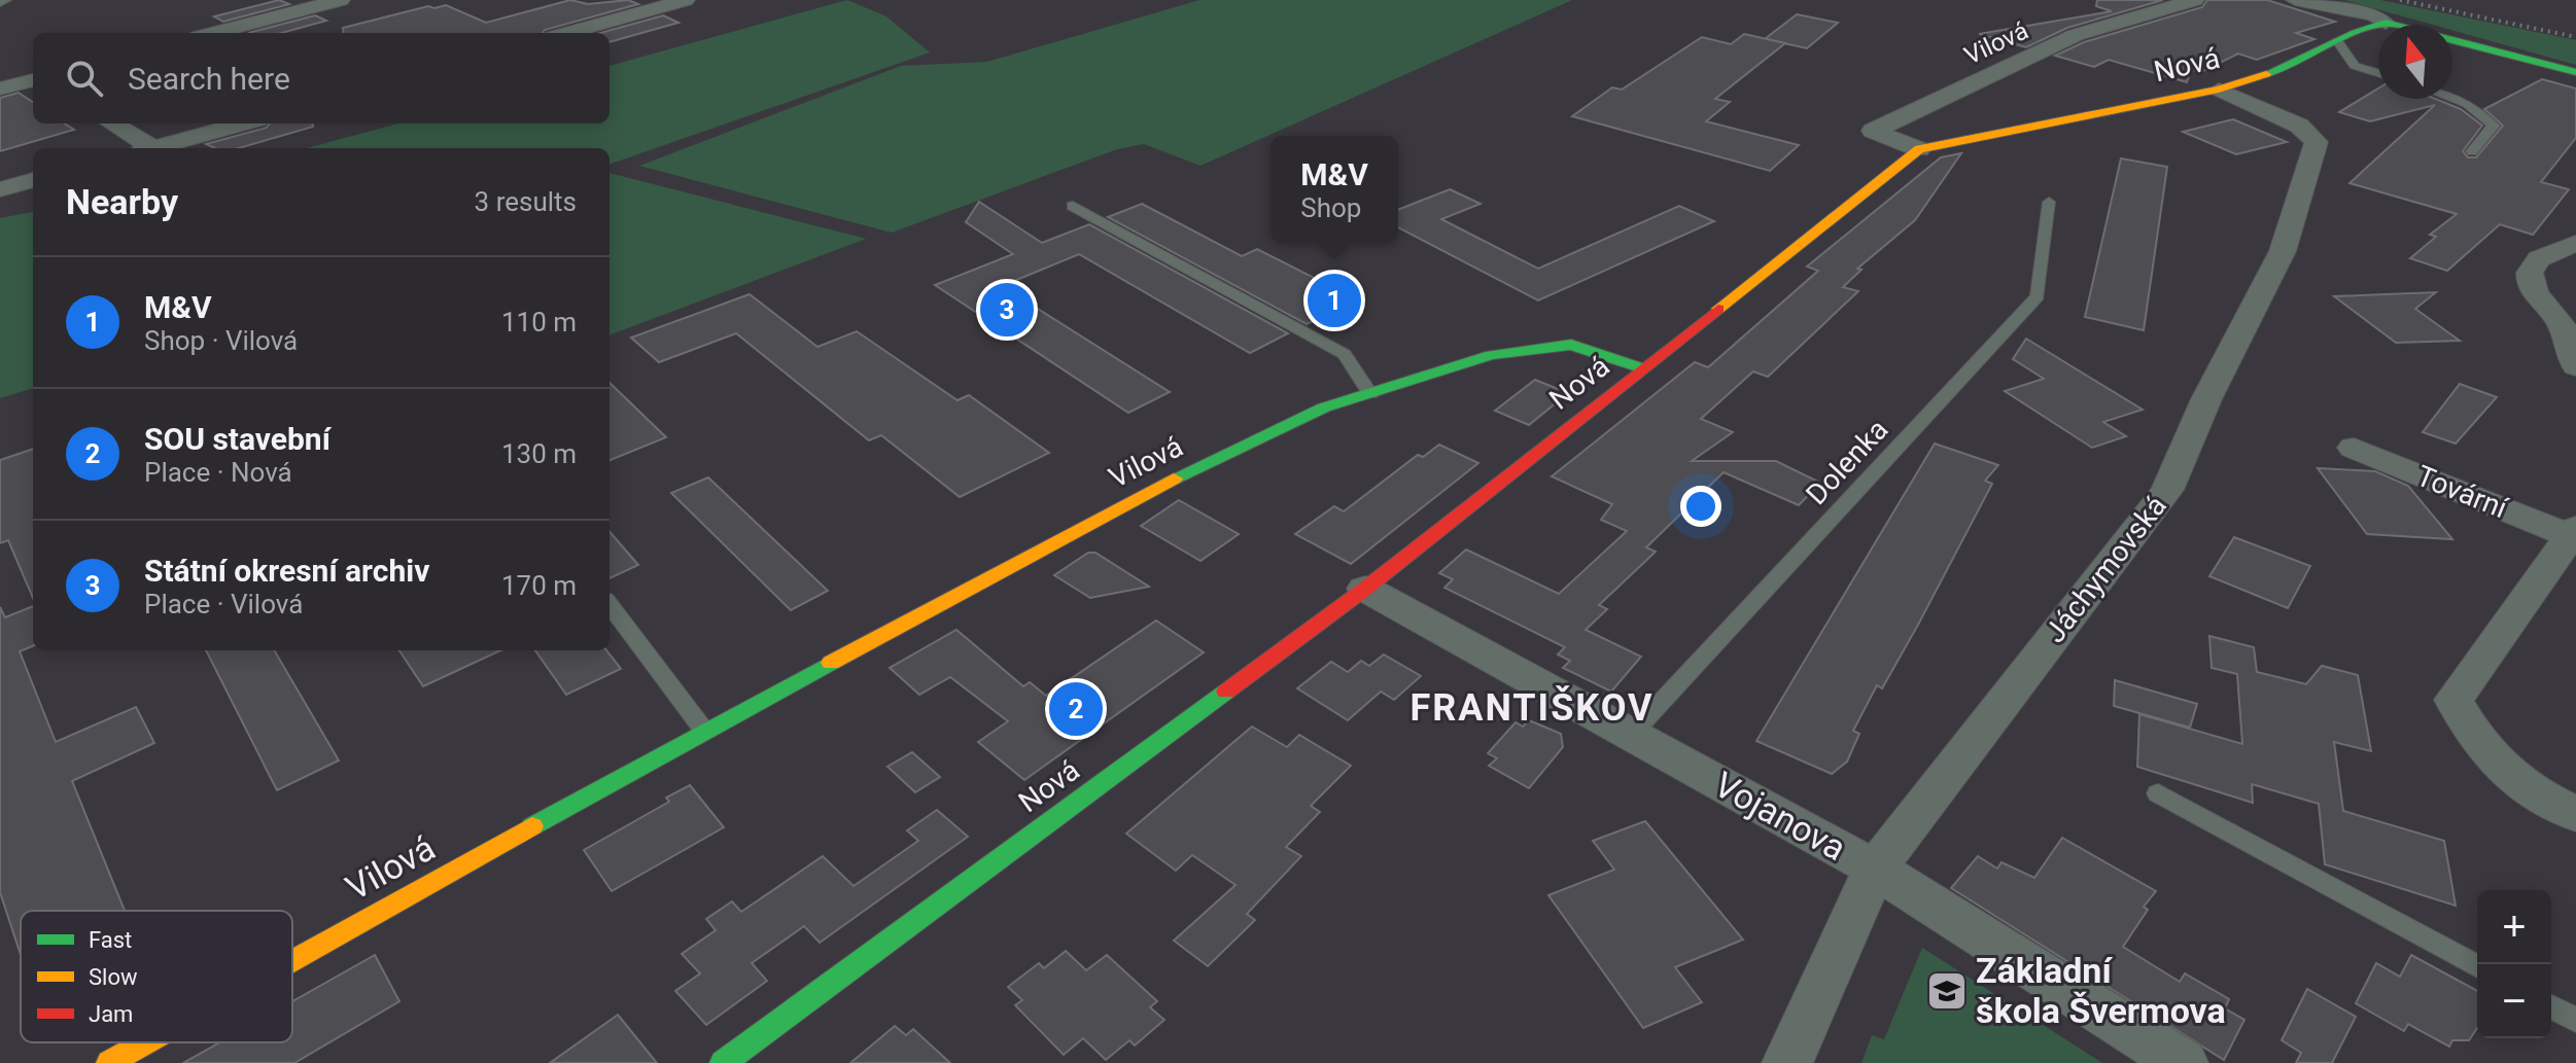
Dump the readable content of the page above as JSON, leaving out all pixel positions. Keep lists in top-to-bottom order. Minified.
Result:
{"streets":{"street":["Vilová","Nová","Tovární","Jáchymovská","Vojanova"],"lane":["Dolenka"]},"crossings":[["Vilová","Nová"],["Nová","Jáchymovská"],["Nová","Vojanova"],["Dolenka","Vojanova"],["Jáchymovská","Vojanova"]],"districts":["FRANTIŠKOV"],"places":{"school or university":["Základní škola Švermova"]},"legend":["Fast","Slow","Jam"],"north":"top","page":{"search":"Search here","popup":["M&V","Shop"],"heading":["Nearby","3 results"],"list":[{"mark":"1","name":"M&V","note":"Shop · Vilová","value":"110 m"},{"mark":"2","name":"SOU stavební","note":"Place · Nová","value":"130 m"},{"mark":"3","name":"Státní okresní archiv","note":"Place · Vilová","value":"170 m"}],"pins":["1","3","2"],"map_buttons":["+","−"]}}
